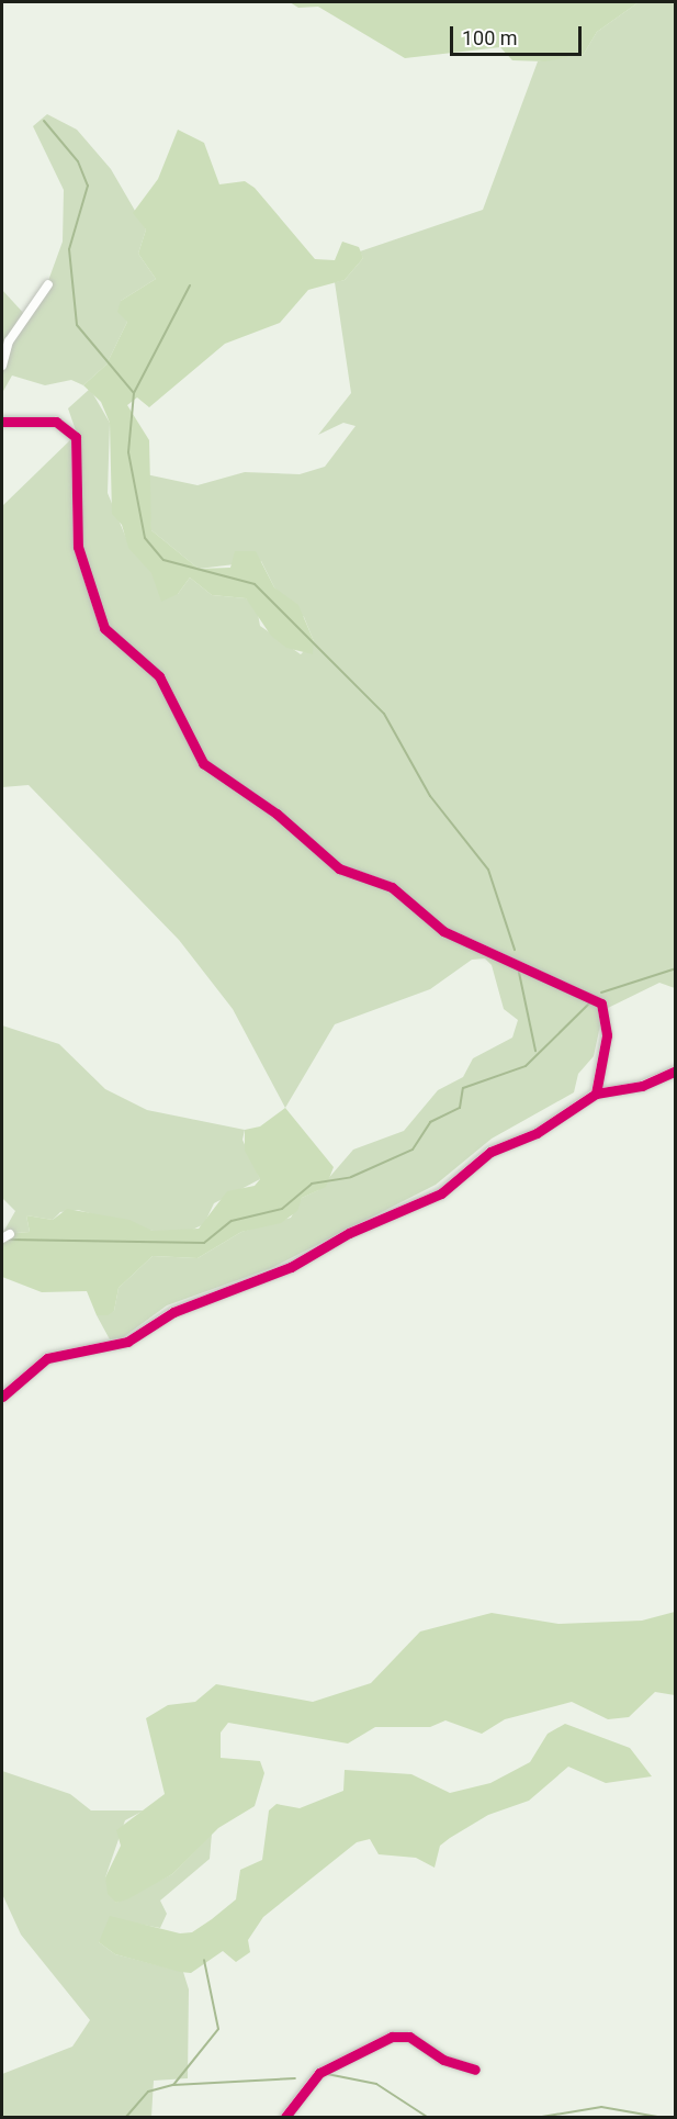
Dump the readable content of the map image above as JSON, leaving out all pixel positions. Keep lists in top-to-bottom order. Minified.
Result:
{"scale_bar":"100 m"}
